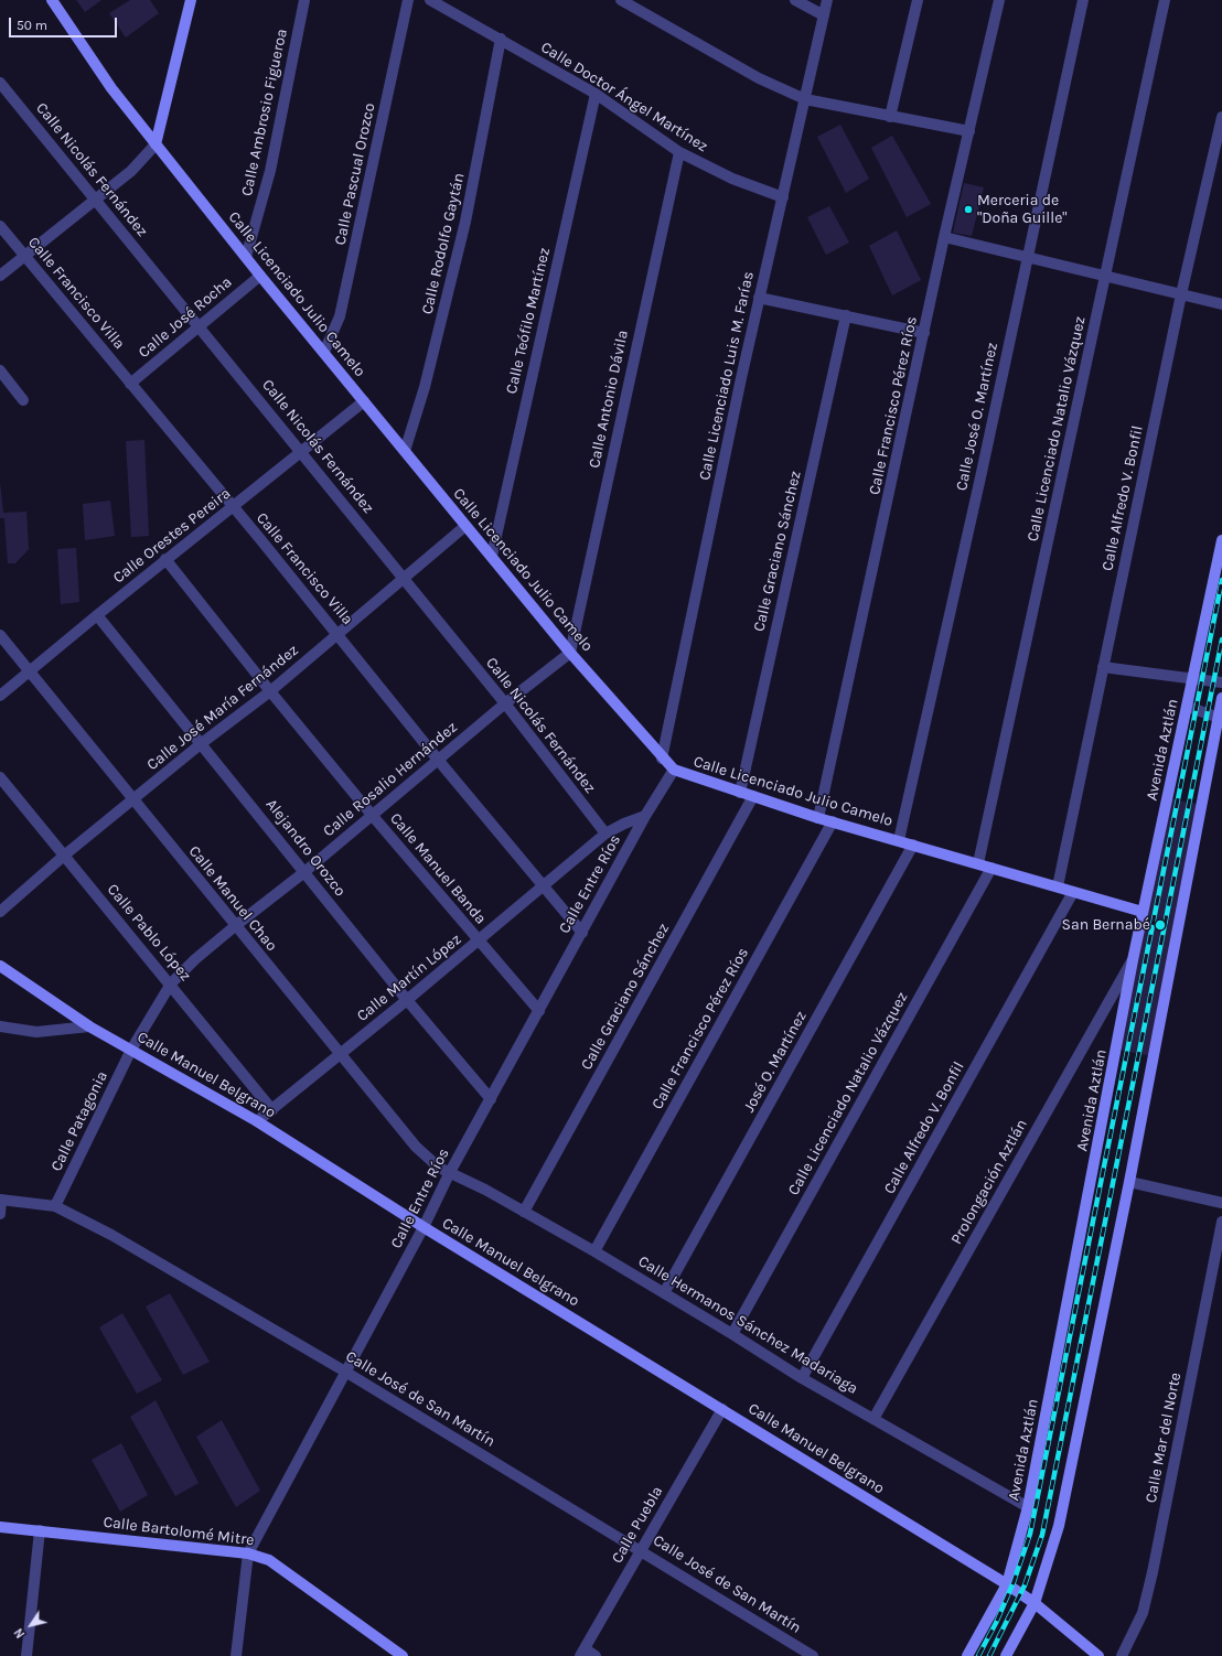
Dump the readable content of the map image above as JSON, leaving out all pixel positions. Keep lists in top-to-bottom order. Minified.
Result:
{"streets":{"street":["Calle Doctor Ángel Martínez","Calle Ambrosio Figueroa","Calle Nicolás Fernández","Calle Pascual Orozco","Calle Rodolfo Gaytán","Calle Francisco Villa","Calle Licenciado Julio Camelo","Calle José Rocha","Calle Teófilo Martínez","Calle Licenciado Luis M. Farías","Calle Antonio Dávila","Calle Francisco Pérez Ríos","Calle José O. Martínez","Calle Licenciado Natalio Vázquez","Calle Alfredo V. Bonfil","Calle Orestes Pereira","Calle Graciano Sánchez","Calle José María Fernández","Avenida Aztlán","Calle Rosalio Hernández","Alejandro Orozco","Calle Manuel Banda","Calle Entre Ríos","Calle Manuel Chao","Calle Pablo López","Calle Martín López","José O. Martínez","Calle Manuel Belgrano","Calle Patagonia","Prolongación Aztlán","Calle Hermanos Sánchez Madariaga","Calle José de San Martín","Calle Mar del Norte","Calle Puebla","Calle Bartolomé Mitre"]},"crossings":[["Calle Doctor Ángel Martínez","Calle Rodolfo Gaytán"],["Calle Doctor Ángel Martínez","Calle Teófilo Martínez"],["Calle Doctor Ángel Martínez","Calle Licenciado Luis M. Farías"],["Calle Doctor Ángel Martínez","Calle Antonio Dávila"],["Calle Ambrosio Figueroa","Calle Licenciado Julio Camelo"],["Calle Nicolás Fernández","Calle José Rocha"],["Calle Nicolás Fernández","Calle Orestes Pereira"],["Calle Nicolás Fernández","Calle José María Fernández"],["Calle Nicolás Fernández","Calle Rosalio Hernández"],["Calle Nicolás Fernández","Calle Martín López"],["Calle Pascual Orozco","Calle Licenciado Julio Camelo"],["Calle Rodolfo Gaytán","Calle Licenciado Julio Camelo"],["Calle Francisco Villa","Calle José Rocha"],["Calle Francisco Villa","Calle Orestes Pereira"],["Calle Francisco Villa","Calle José María Fernández"],["Calle Francisco Villa","Calle Rosalio Hernández"],["Calle Francisco Villa","Calle Entre Ríos"],["Calle Francisco Villa","Calle Martín López"],["Calle Licenciado Julio Camelo","Calle José Rocha"],["Calle Licenciado Julio Camelo","Calle Teófilo Martínez"],["Calle Licenciado Julio Camelo","Calle Licenciado Luis M. Farías"],["Calle Licenciado Julio Camelo","Calle Antonio Dávila"],["Calle Licenciado Julio Camelo","Calle Francisco Pérez Ríos"],["Calle Licenciado Julio Camelo","Calle José O. Martínez"],["Calle Licenciado Julio Camelo","Calle Licenciado Natalio Vázquez"],["Calle Licenciado Julio Camelo","Calle Alfredo V. Bonfil"],["Calle Licenciado Julio Camelo","Calle Orestes Pereira"],["Calle Licenciado Julio Camelo","Calle Graciano Sánchez"],["Calle Licenciado Julio Camelo","Calle José María Fernández"],["Calle Licenciado Julio Camelo","Avenida Aztlán"],["Calle Licenciado Julio Camelo","Calle Rosalio Hernández"],["Calle Licenciado Julio Camelo","Calle Entre Ríos"],["Calle Licenciado Julio Camelo","José O. Martínez"],["Calle Antonio Dávila","Calle Rosalio Hernández"],["Calle Francisco Pérez Ríos","Calle Hermanos Sánchez Madariaga"],["Calle Licenciado Natalio Vázquez","Calle Hermanos Sánchez Madariaga"],["Calle Alfredo V. Bonfil","Calle Hermanos Sánchez Madariaga"],["Calle Orestes Pereira","Alejandro Orozco"],["Calle Orestes Pereira","Calle Manuel Banda"],["Calle Orestes Pereira","Calle Manuel Chao"],["Calle Graciano Sánchez","Calle Hermanos Sánchez Madariaga"],["Calle José María Fernández","Alejandro Orozco"],["Calle José María Fernández","Calle Manuel Banda"],["Calle José María Fernández","Calle Manuel Chao"],["Calle José María Fernández","Calle Pablo López"],["Avenida Aztlán","Calle Manuel Belgrano"],["Avenida Aztlán","Prolongación Aztlán"],["Avenida Aztlán","Calle Hermanos Sánchez Madariaga"],["Calle Rosalio Hernández","Alejandro Orozco"],["Calle Rosalio Hernández","Calle Manuel Banda"],["Calle Rosalio Hernández","Calle Manuel Chao"],["Calle Rosalio Hernández","Calle Pablo López"],["Calle Rosalio Hernández","Calle Manuel Belgrano"],["Calle Rosalio Hernández","Calle Patagonia"],["Alejandro Orozco","Calle Entre Ríos"],["Alejandro Orozco","Calle Martín López"],["Calle Manuel Banda","Calle Entre Ríos"],["Calle Manuel Banda","Calle Martín López"],["Calle Entre Ríos","Calle Manuel Chao"],["Calle Entre Ríos","Calle Martín López"],["Calle Entre Ríos","Calle Manuel Belgrano"],["Calle Entre Ríos","Calle Hermanos Sánchez Madariaga"],["Calle Entre Ríos","Calle José de San Martín"],["Calle Entre Ríos","Calle Bartolomé Mitre"],["Calle Manuel Chao","Calle Martín López"],["Calle Manuel Chao","Calle Hermanos Sánchez Madariaga"],["Calle Pablo López","Calle Martín López"],["Calle Martín López","Calle Manuel Belgrano"],["José O. Martínez","Calle Hermanos Sánchez Madariaga"],["Calle Manuel Belgrano","Calle Patagonia"],["Calle Manuel Belgrano","Calle Puebla"],["Calle Patagonia","Calle José de San Martín"],["Prolongación Aztlán","Calle Hermanos Sánchez Madariaga"],["Calle José de San Martín","Calle Puebla"]],"places":["Merceria de \"Doña Guille\"","San Bernabé"],"scale_bar":"50 m","north":"bottom left"}
